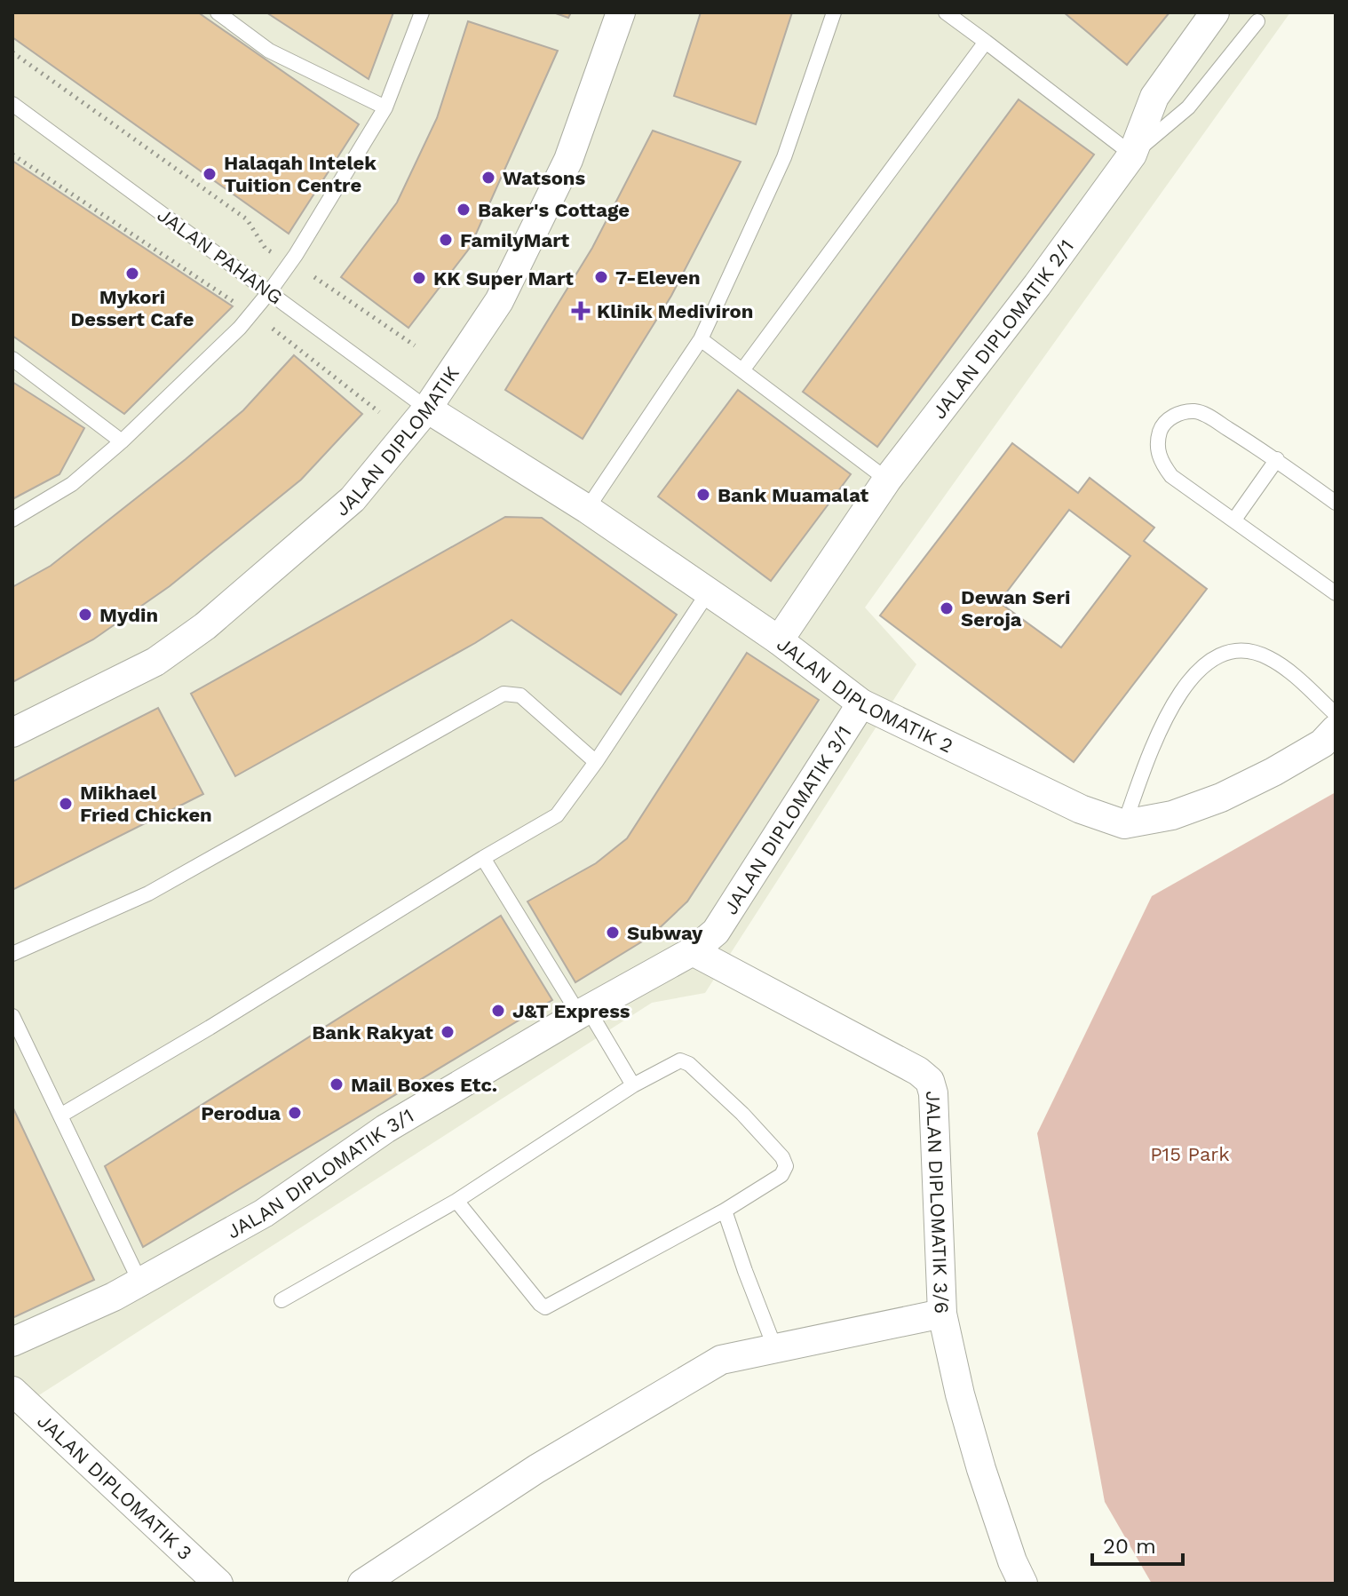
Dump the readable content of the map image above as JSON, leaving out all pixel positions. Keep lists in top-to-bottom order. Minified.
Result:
{"streets":{"street":["JALAN DIPLOMATIK 2/1","JALAN DIPLOMATIK","JALAN DIPLOMATIK 2","JALAN DIPLOMATIK 3/1","JALAN DIPLOMATIK 3/6","JALAN DIPLOMATIK 3"],"lane":["JALAN PAHANG"]},"crossings":[["JALAN PAHANG","JALAN DIPLOMATIK"],["JALAN PAHANG","JALAN DIPLOMATIK 2"],["JALAN DIPLOMATIK 2/1","JALAN DIPLOMATIK 2"],["JALAN DIPLOMATIK","JALAN DIPLOMATIK 2"],["JALAN DIPLOMATIK 2","JALAN DIPLOMATIK 3/1"],["JALAN DIPLOMATIK 3/1","JALAN DIPLOMATIK 3/6"]],"parks":["P15 Park"],"places":{"other":["Halaqah Intelek Tuition Centre","Watsons","Baker's Cottage","FamilyMart","Mykori Dessert Cafe","7-Eleven","KK Super Mart","Bank Muamalat","Dewan Seri Seroja","Mydin","Mikhael Fried Chicken","Subway","J&T Express","Bank Rakyat","Mail Boxes Etc.","Perodua"],"health":["Klinik Mediviron"]},"scale_bar":"20 m"}
